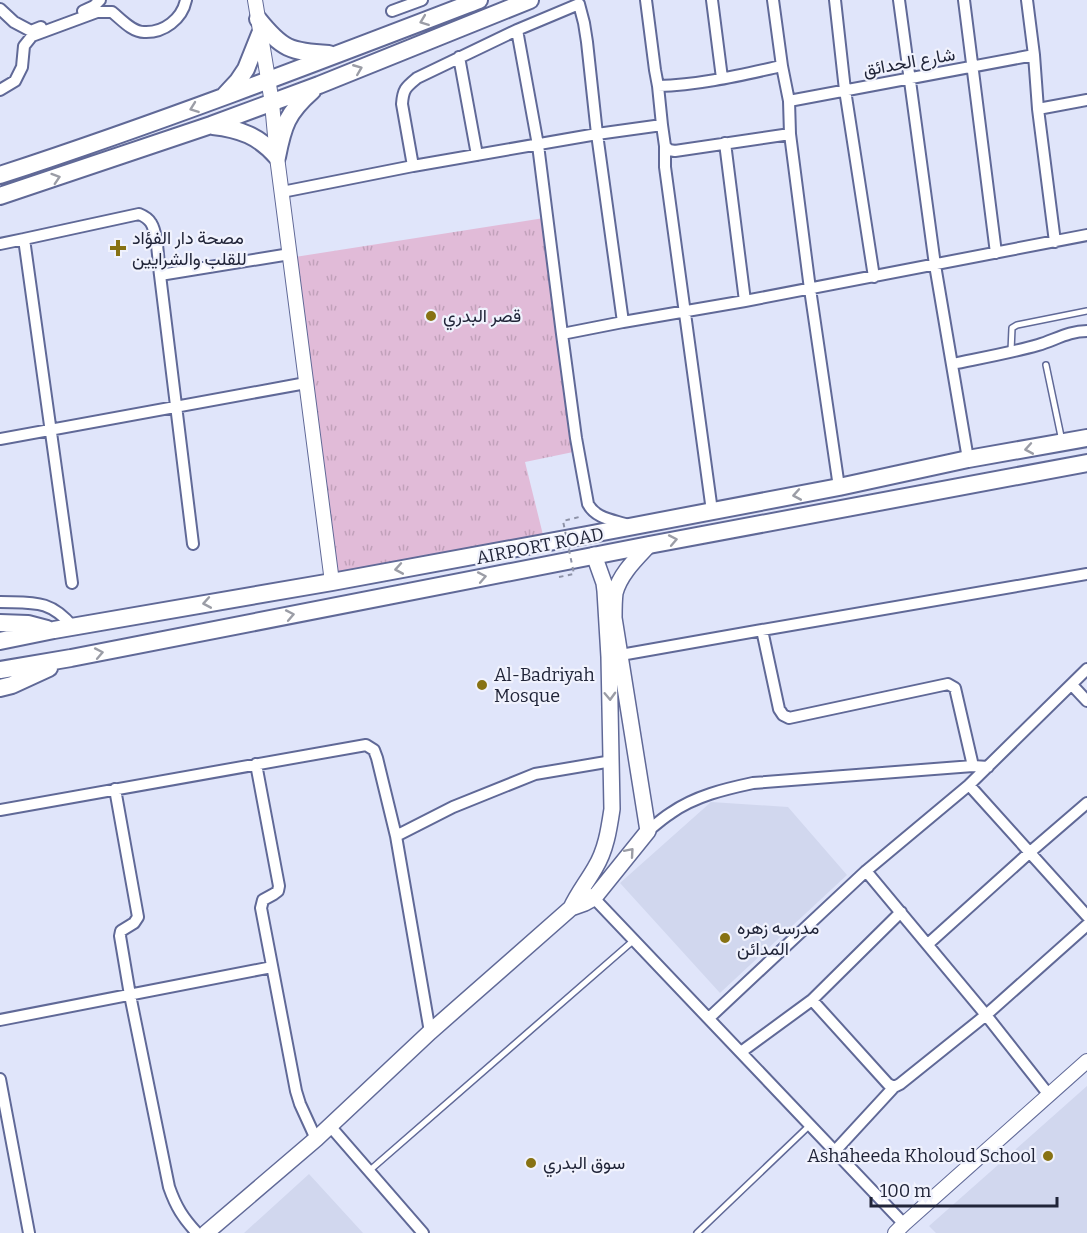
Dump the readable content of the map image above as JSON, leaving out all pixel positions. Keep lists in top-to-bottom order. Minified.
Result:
{"streets":{"main road":["AIRPORT ROAD"],"street":["شارع الحدائق"]},"places":{"health":["مصحة دار الفؤاد للقلب والشرايين"],"other":["قصر البدري","Al-Badriyah Mosque","مدرسه زهره المدائن","Ashaheeda Kholoud School","سوق البدري"]},"scale_bar":"100 m"}
